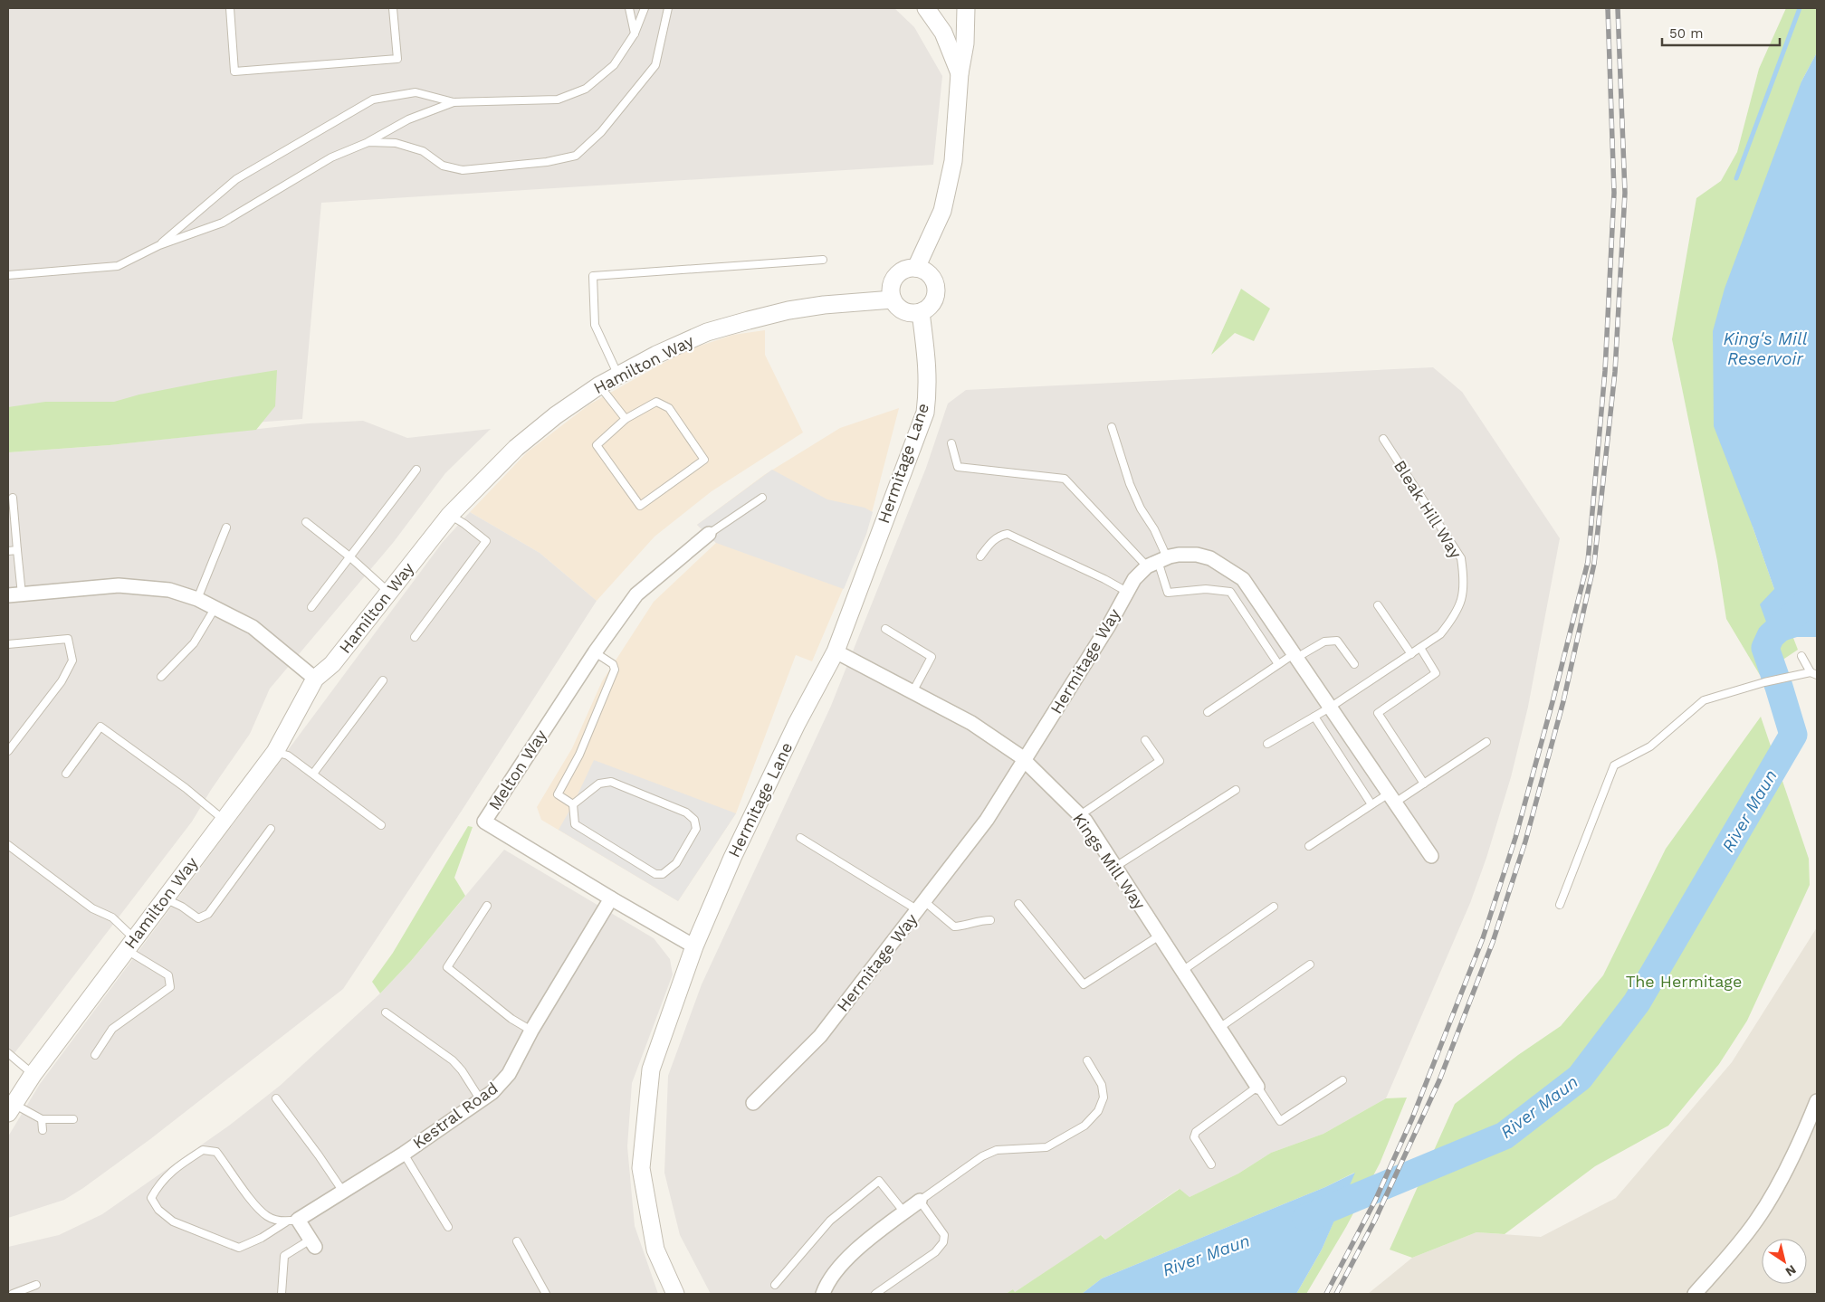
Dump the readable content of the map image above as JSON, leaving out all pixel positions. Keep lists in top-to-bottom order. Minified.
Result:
{"streets":{"street":["Hamilton Way","Hermitage Lane","Hermitage Way","Melton Way","Kings Mill Way","Kestral Road"],"lane":["Bleak Hill Way"]},"crossings":[["Hamilton Way","Hermitage Lane"],["Hermitage Lane","Melton Way"],["Hermitage Lane","Kings Mill Way"],["Hermitage Way","Kings Mill Way"],["Melton Way","Kestral Road"]],"water":["King's Mill Reservoir","River Maun"],"parks":["The Hermitage"],"scale_bar":"50 m","north":"bottom right"}
